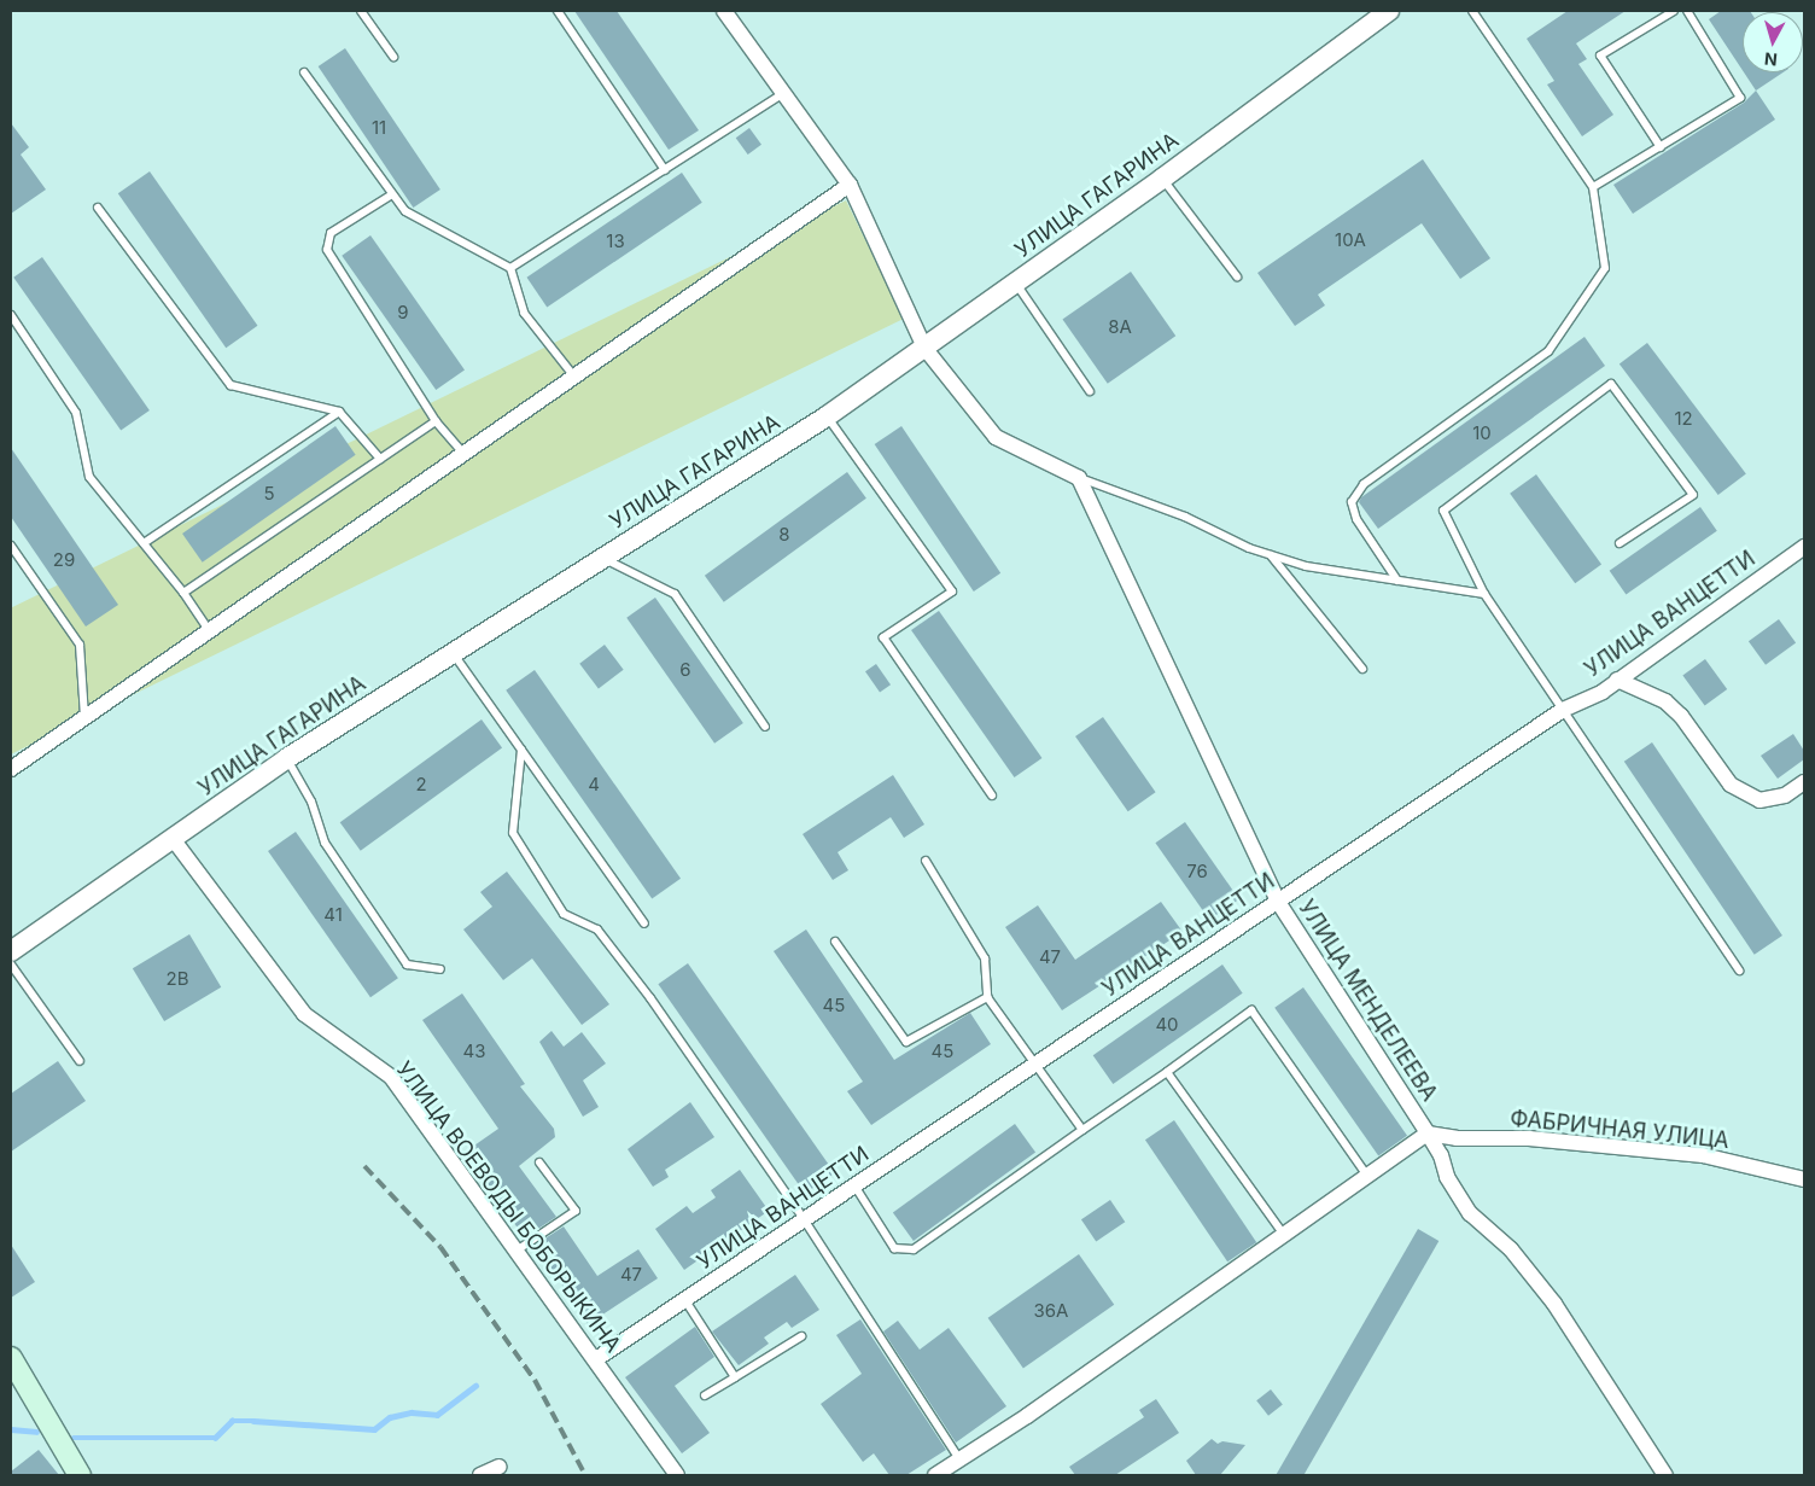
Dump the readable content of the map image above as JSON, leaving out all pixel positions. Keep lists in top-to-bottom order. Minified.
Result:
{"streets":{"street":["УЛИЦА ГАГАРИНА","УЛИЦА ВАНЦЕТТИ","УЛИЦА МЕНДЕЛЕЕВА","ФАБРИЧНАЯ УЛИЦА","УЛИЦА ВОЕВОДЫ БОБОРЫКИНА"]},"crossings":[["УЛИЦА ГАГАРИНА","УЛИЦА ВОЕВОДЫ БОБОРЫКИНА"],["УЛИЦА ВАНЦЕТТИ","УЛИЦА МЕНДЕЛЕЕВА"],["УЛИЦА ВАНЦЕТТИ","УЛИЦА ВОЕВОДЫ БОБОРЫКИНА"],["УЛИЦА МЕНДЕЛЕЕВА","ФАБРИЧНАЯ УЛИЦА"]],"house_numbers":["11","10А","13","9","8А","12","10","5","8","29","6","2","4","76","41","47","2В","45","40","43","45","47","36А"],"north":"bottom"}
